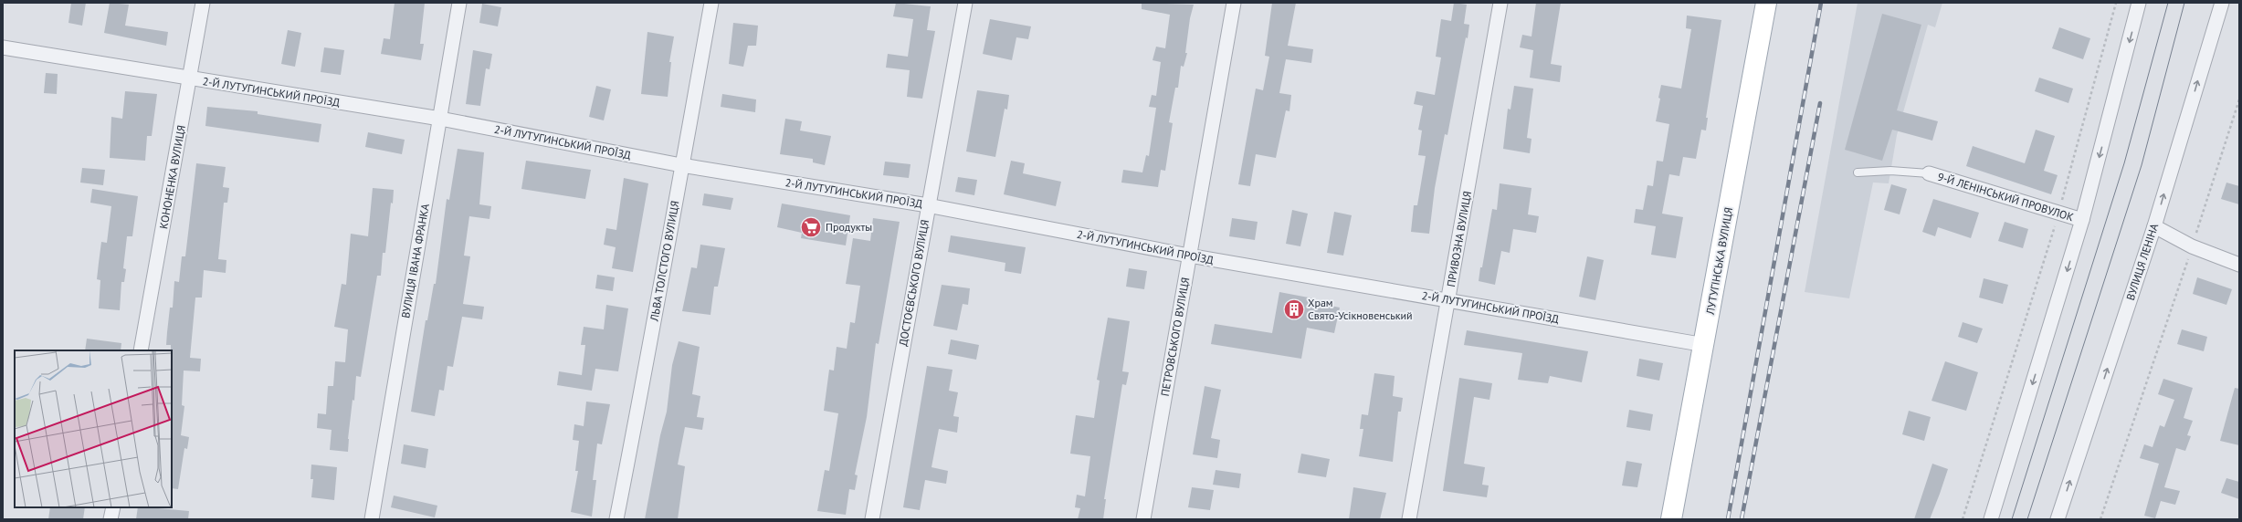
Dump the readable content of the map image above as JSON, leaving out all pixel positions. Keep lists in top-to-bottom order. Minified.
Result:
{"streets":{"main road":["ЛУТУГІНСЬКА ВУЛИЦЯ"],"street":["2-Й ЛУТУГИНСЬКИЙ ПРОЇЗД","КОНОНЕНКА ВУЛИЦЯ","9-Й ЛЕНІНСЬКИЙ ПРОВУЛОК","ПРИВОЗНА ВУЛИЦЯ","ВУЛИЦЯ ІВАНА ФРАНКА","ЛЬВА ТОЛСТОГО ВУЛИЦЯ","ВУЛИЦЯ ЛЕНІНА","ДОСТОЄВСЬКОГО ВУЛИЦЯ","ПЕТРОВСЬКОГО ВУЛИЦЯ"]},"crossings":[["2-Й ЛУТУГИНСЬКИЙ ПРОЇЗД","КОНОНЕНКА ВУЛИЦЯ"],["2-Й ЛУТУГИНСЬКИЙ ПРОЇЗД","ПРИВОЗНА ВУЛИЦЯ"],["2-Й ЛУТУГИНСЬКИЙ ПРОЇЗД","ВУЛИЦЯ ІВАНА ФРАНКА"],["2-Й ЛУТУГИНСЬКИЙ ПРОЇЗД","ЛЬВА ТОЛСТОГО ВУЛИЦЯ"],["2-Й ЛУТУГИНСЬКИЙ ПРОЇЗД","ЛУТУГІНСЬКА ВУЛИЦЯ"],["2-Й ЛУТУГИНСЬКИЙ ПРОЇЗД","ДОСТОЄВСЬКОГО ВУЛИЦЯ"],["2-Й ЛУТУГИНСЬКИЙ ПРОЇЗД","ПЕТРОВСЬКОГО ВУЛИЦЯ"]],"places":{"supermarket":["Продукты"],"building":["Храм Свято-Усікновенський"]}}
